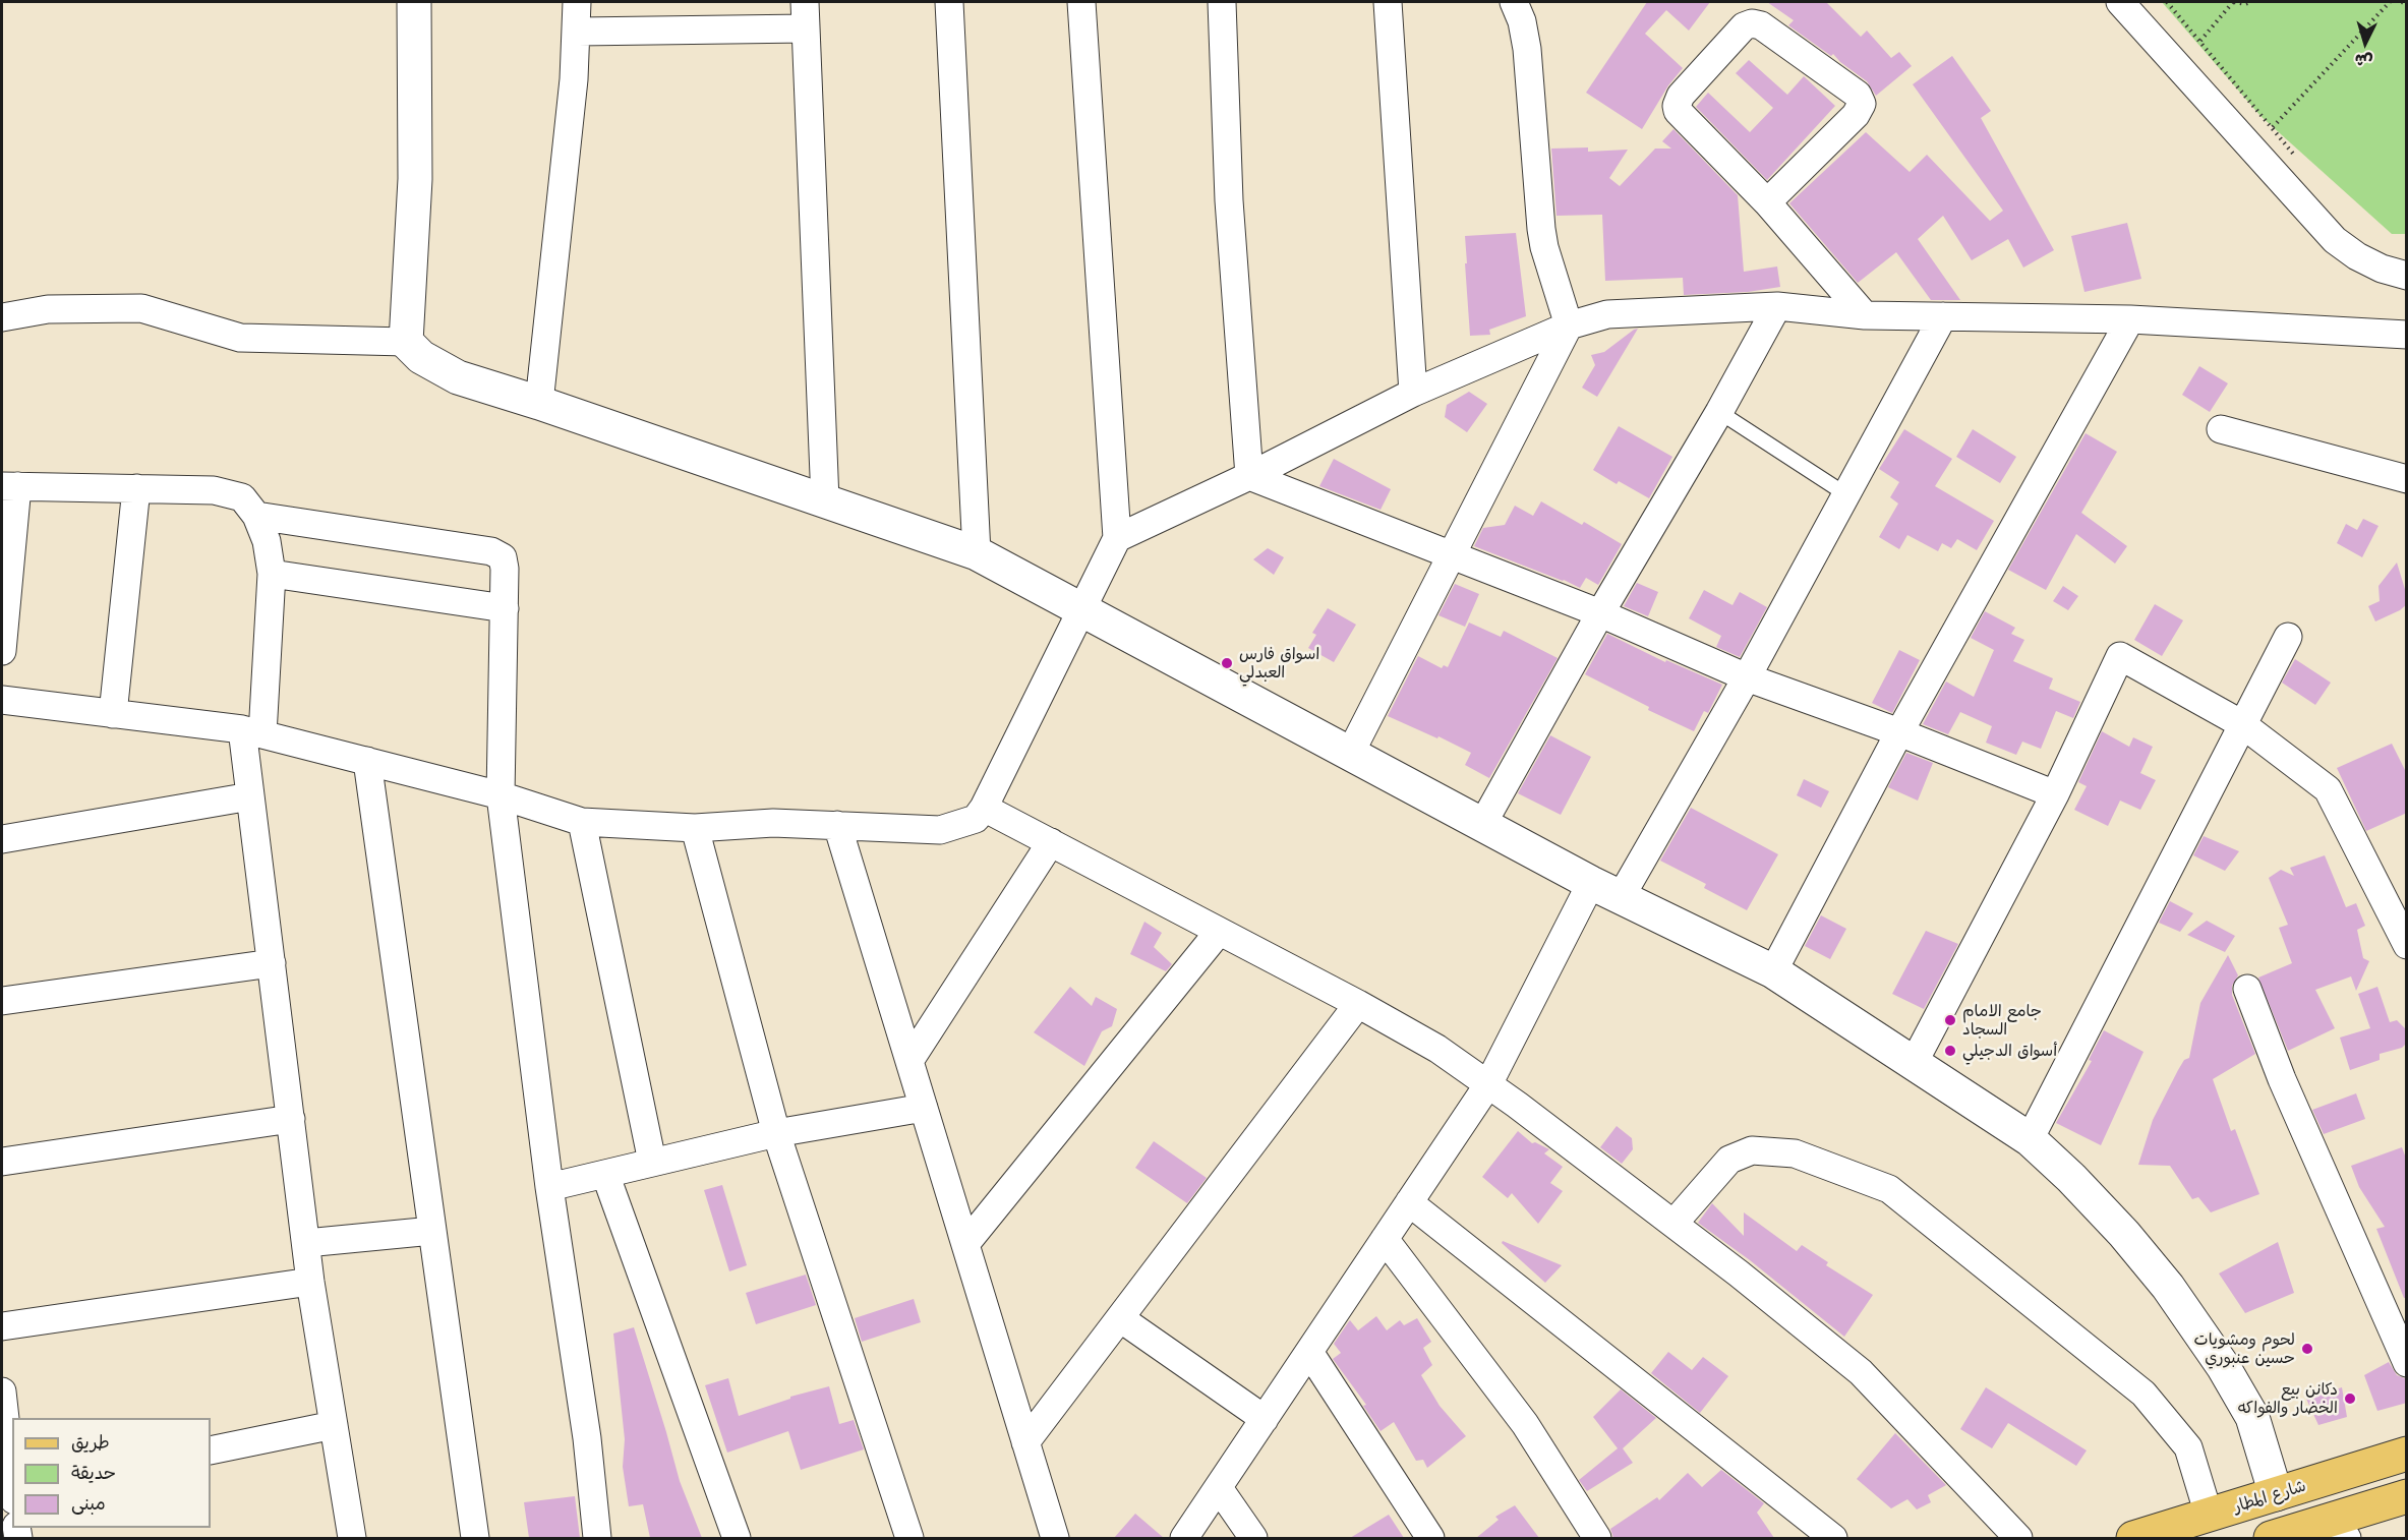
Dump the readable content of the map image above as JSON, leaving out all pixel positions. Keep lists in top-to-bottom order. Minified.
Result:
{"streets":{"main road":["شارع المطار"]},"places":["اسواق فارس العبدلي","جامع الامام السجاد","أسواق الدجيلي","لحوم ومشويات حسين عنبوري","دكانن بيع الخضار والفواكه"],"legend":["طريق","حديقة","مبنى"],"north":"bottom"}
